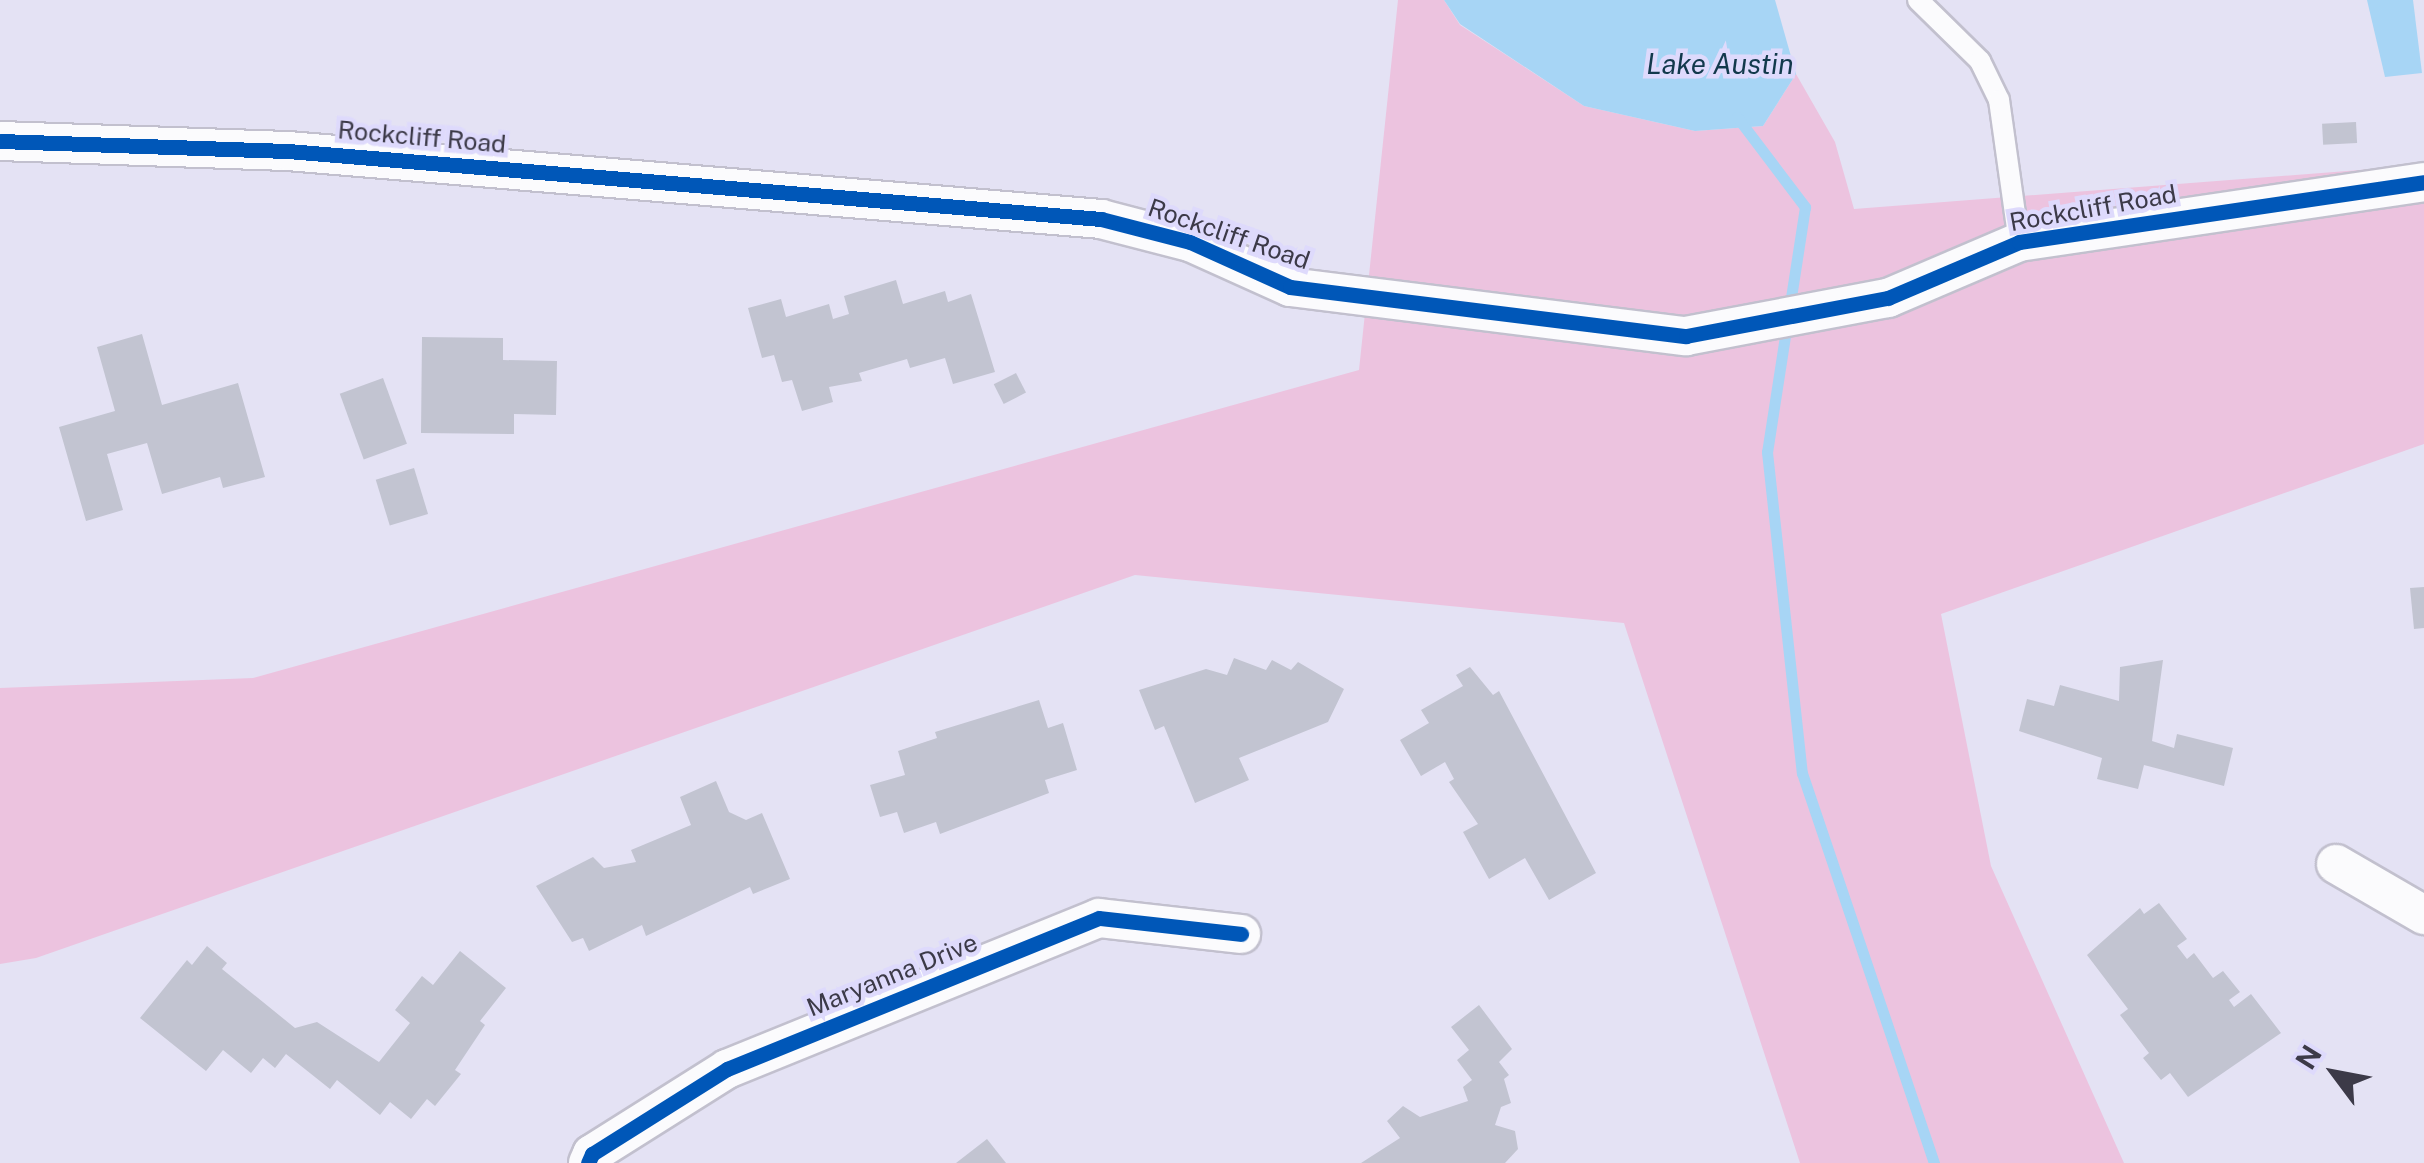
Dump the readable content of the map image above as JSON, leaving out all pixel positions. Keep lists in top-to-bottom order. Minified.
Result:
{"streets":{"street":["Rockcliff Road","Maryanna Drive"]},"water":["Lake Austin"],"north":"top left"}
